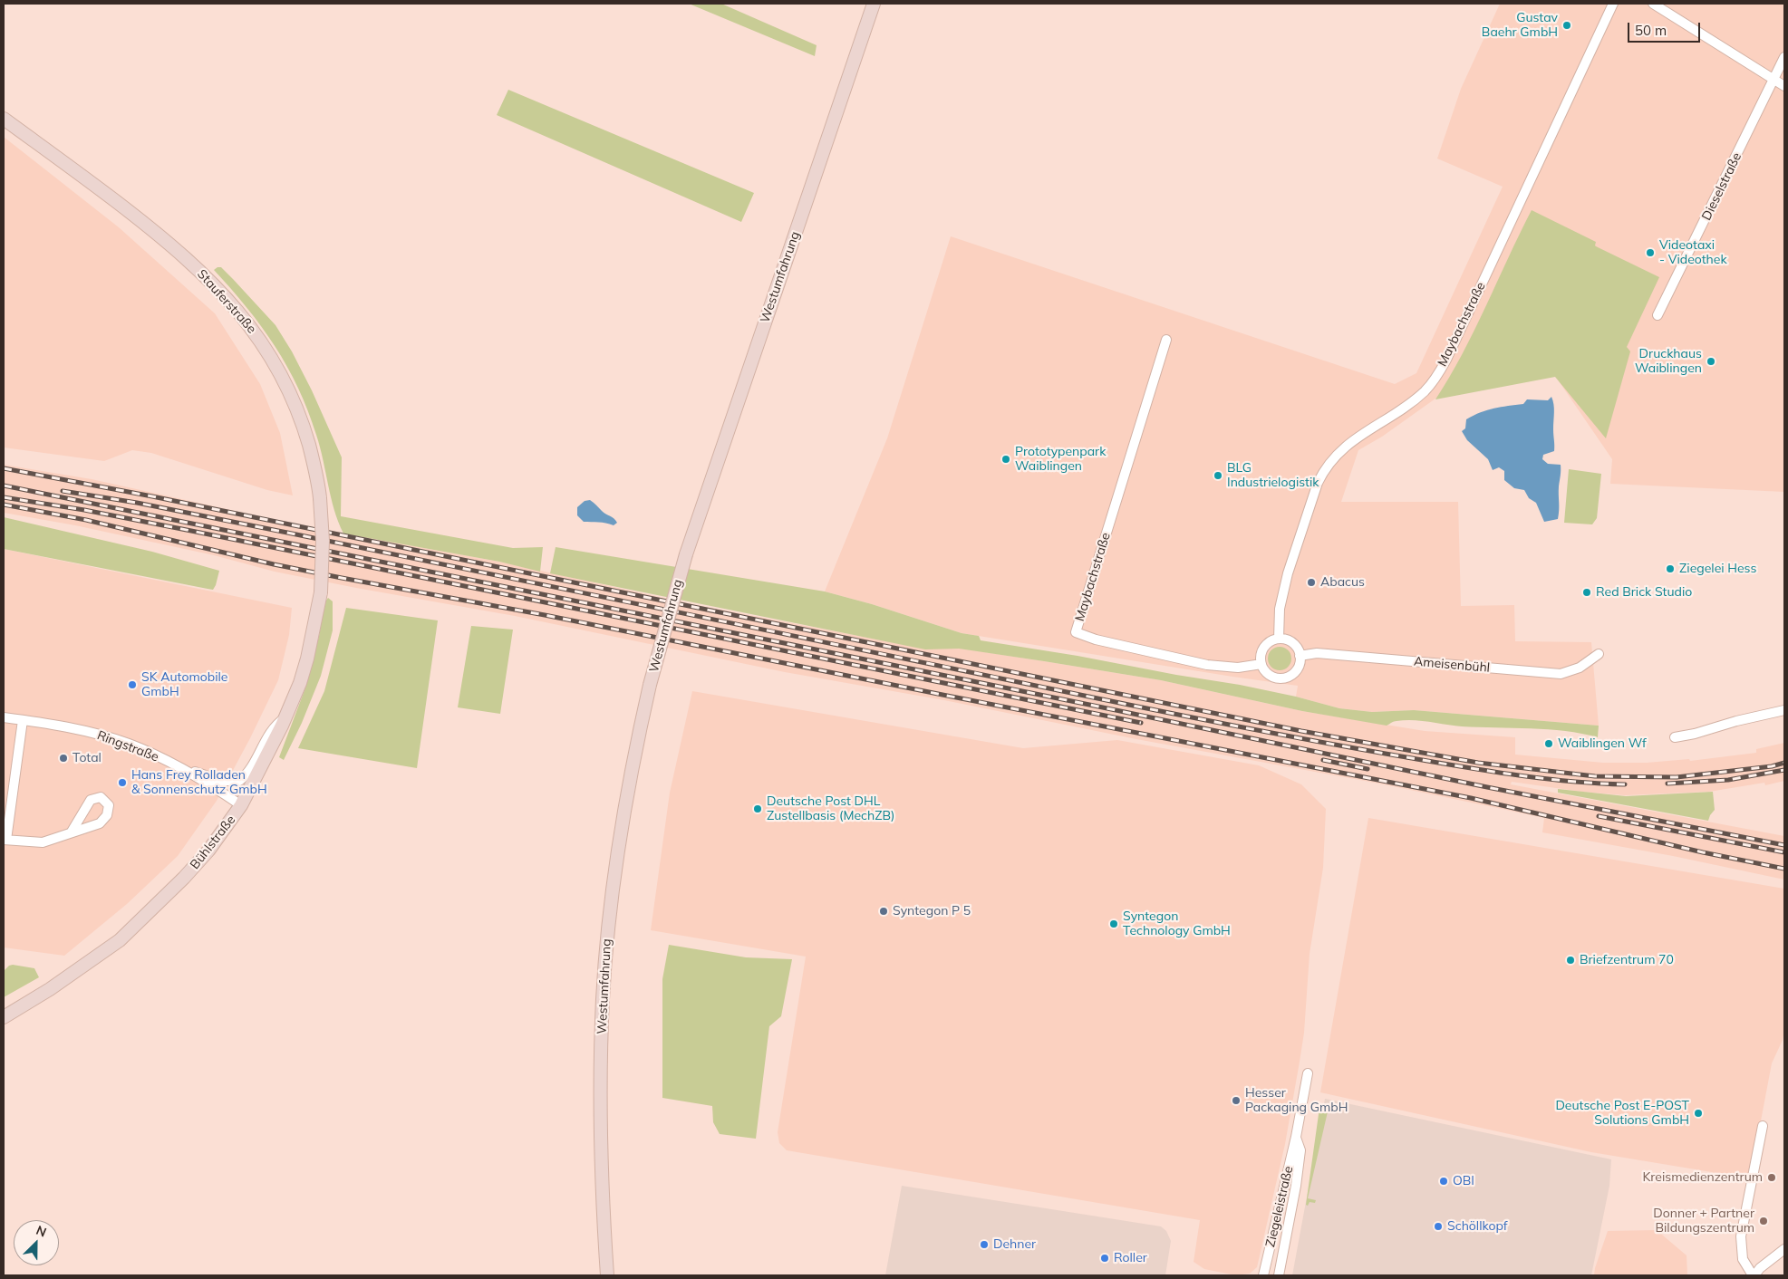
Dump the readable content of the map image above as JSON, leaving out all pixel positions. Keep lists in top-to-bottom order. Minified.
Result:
{"streets":{"main road":["Westumfahrung","Stauferstraße","Bühlstraße"],"street":["Dieselstraße","Maybachstraße","Ameisenbühl","Ringstraße","Ziegeleistraße"]},"crossings":[["Stauferstraße","Bühlstraße"],["Maybachstraße","Ameisenbühl"],["Ringstraße","Bühlstraße"]],"places":["Gustav Baehr GmbH","Videotaxi - Videothek","Druckhaus Waiblingen","Prototypenpark Waiblingen","BLG Industrielogistik","Ziegelei Hess","Abacus","Red Brick Studio","SK Automobile GmbH","Waiblingen Wf","Total","Hans Frey Rolladen & Sonnenschutz GmbH","Deutsche Post DHL Zustellbasis (MechZB)","Syntegon P 5","Syntegon Technology GmbH","Briefzentrum 70","Hesser Packaging GmbH","Deutsche Post E-POST Solutions GmbH","Kreismedienzentrum","OBI","Donner + Partner Bildungszentrum","Schöllkopf","Dehner","Roller"],"scale_bar":"50 m","north":"top right"}
